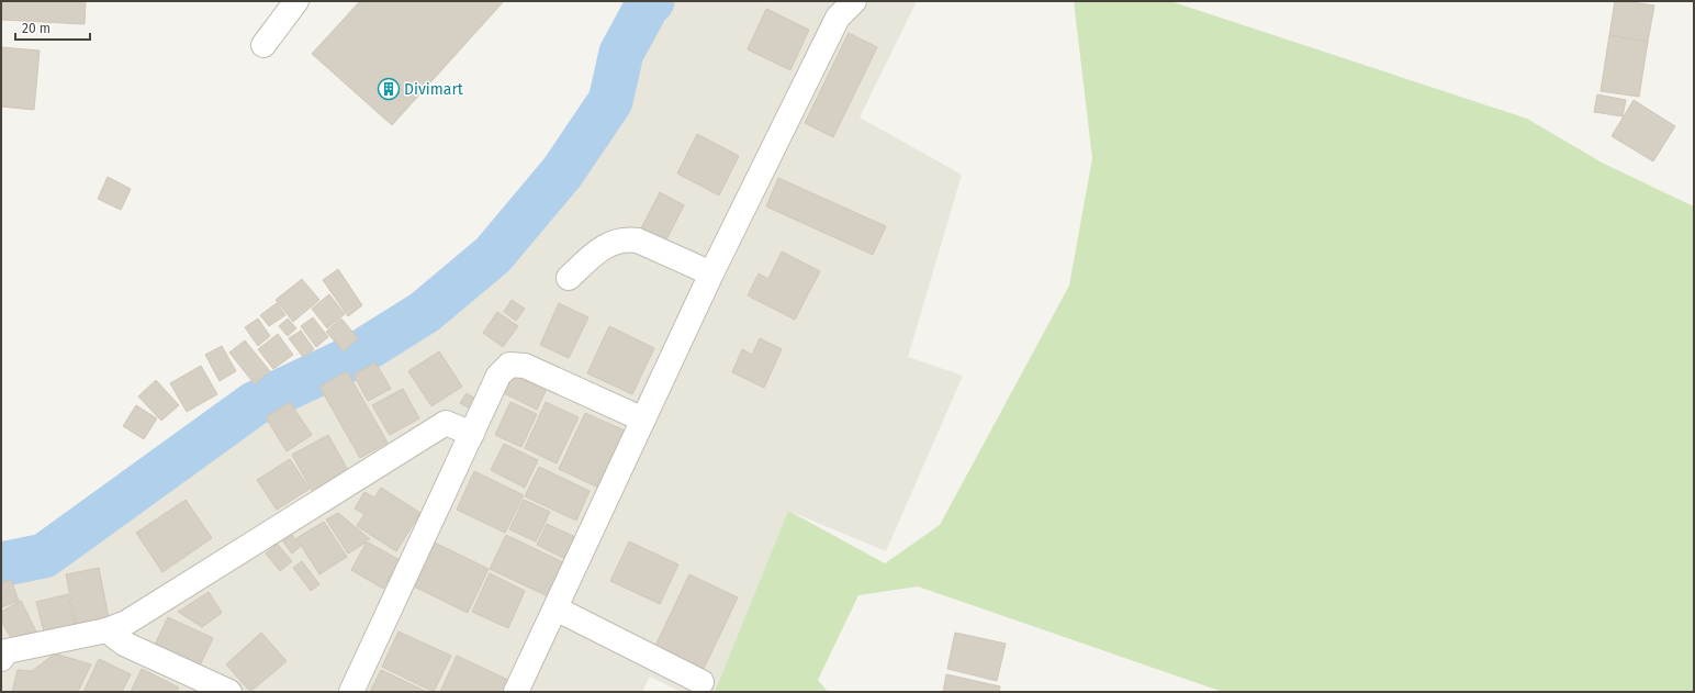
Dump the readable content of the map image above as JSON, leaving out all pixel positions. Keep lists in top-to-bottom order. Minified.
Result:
{"places":{"building":["Divimart"]},"scale_bar":"20 m"}
